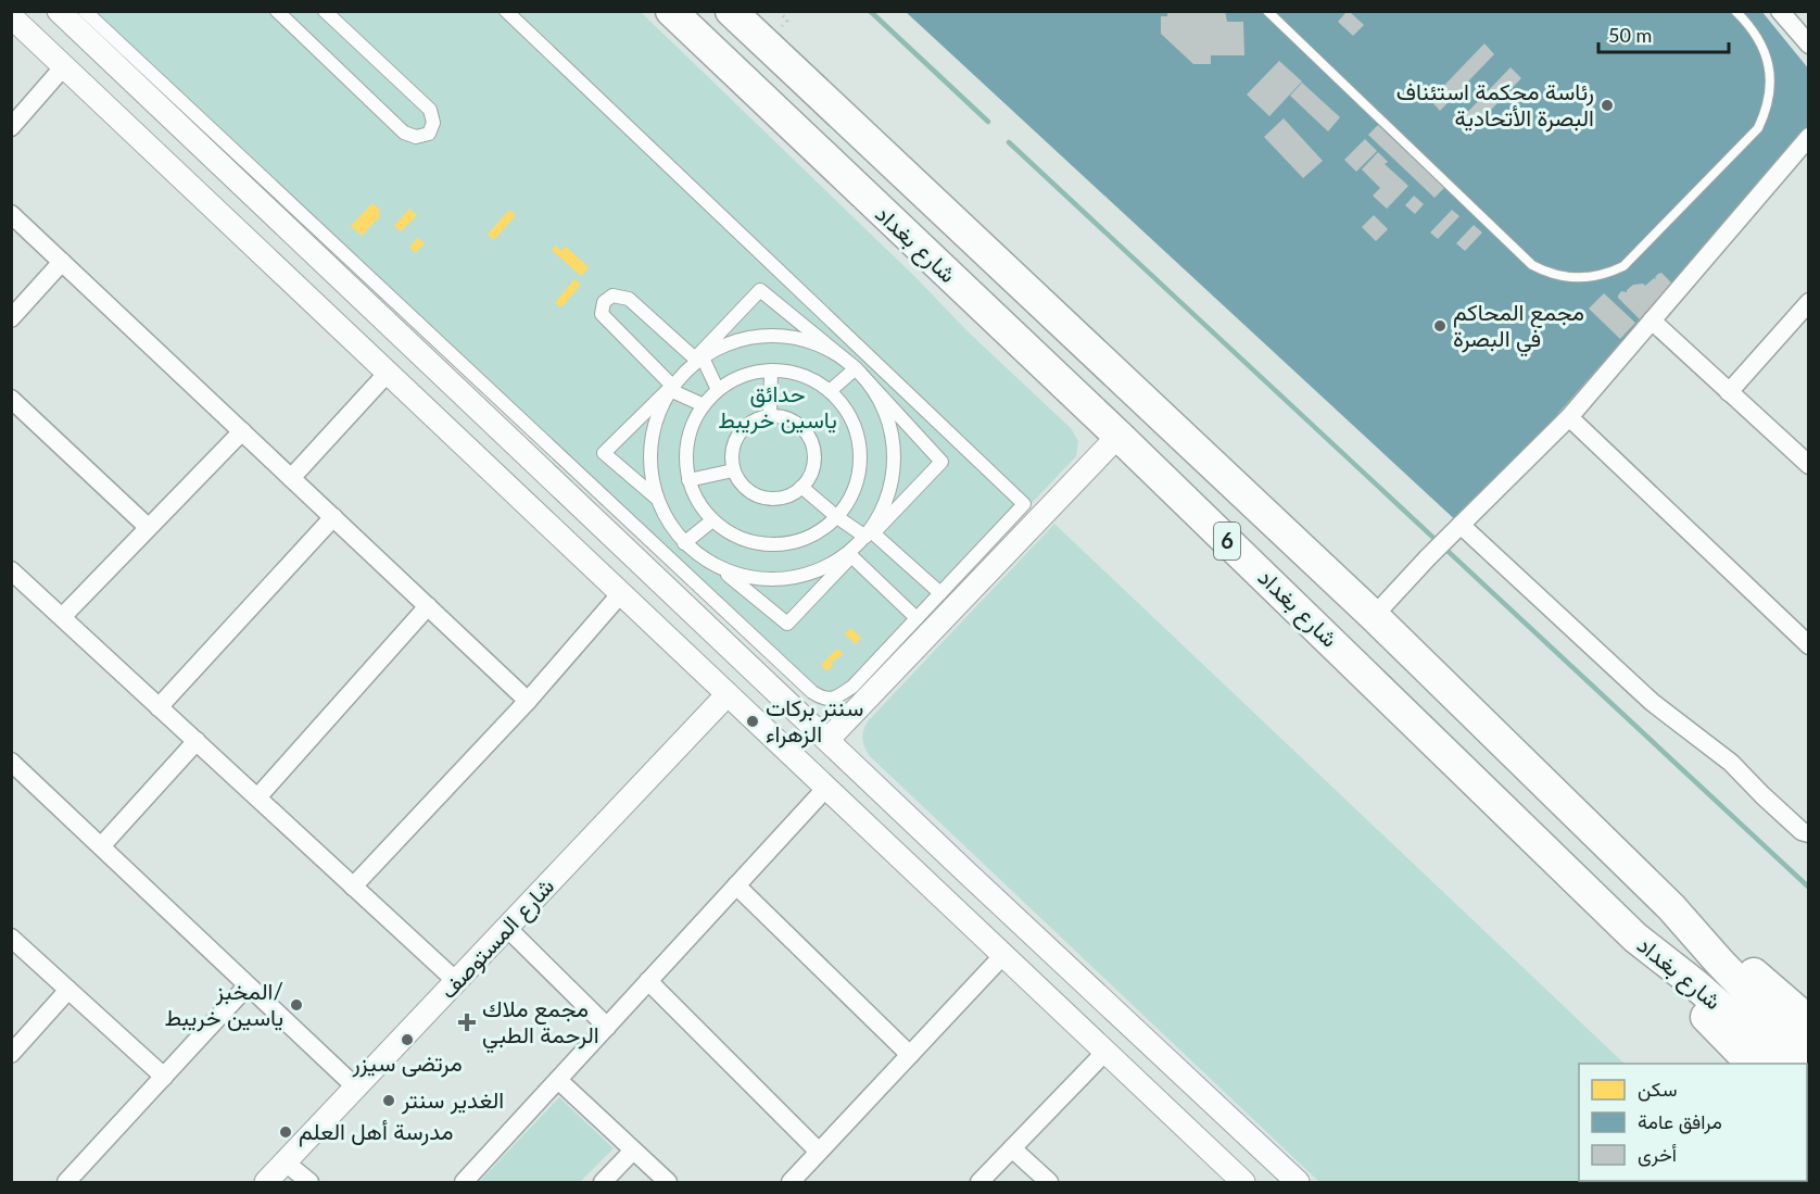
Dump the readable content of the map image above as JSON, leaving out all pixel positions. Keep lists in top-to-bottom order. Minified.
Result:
{"streets":{"highway":["شارع بغداد","6"],"street":["شارع المستوصف"]},"parks":["حدائق ياسين خريبط"],"places":{"other":["رئاسة محكمة استئناف البصرة الأتحادية","مجمع المحاكم في البصرة","سنتر بركات الزهراء","المخبز/ ياسين خريبط","مرتضى سيزر","الغدير سنتر","مدرسة أهل العلم"],"health":["مجمع ملاك الرحمة الطبي"]},"legend":["سكن","مرافق عامة","أخرى"],"scale_bar":"50 m"}
